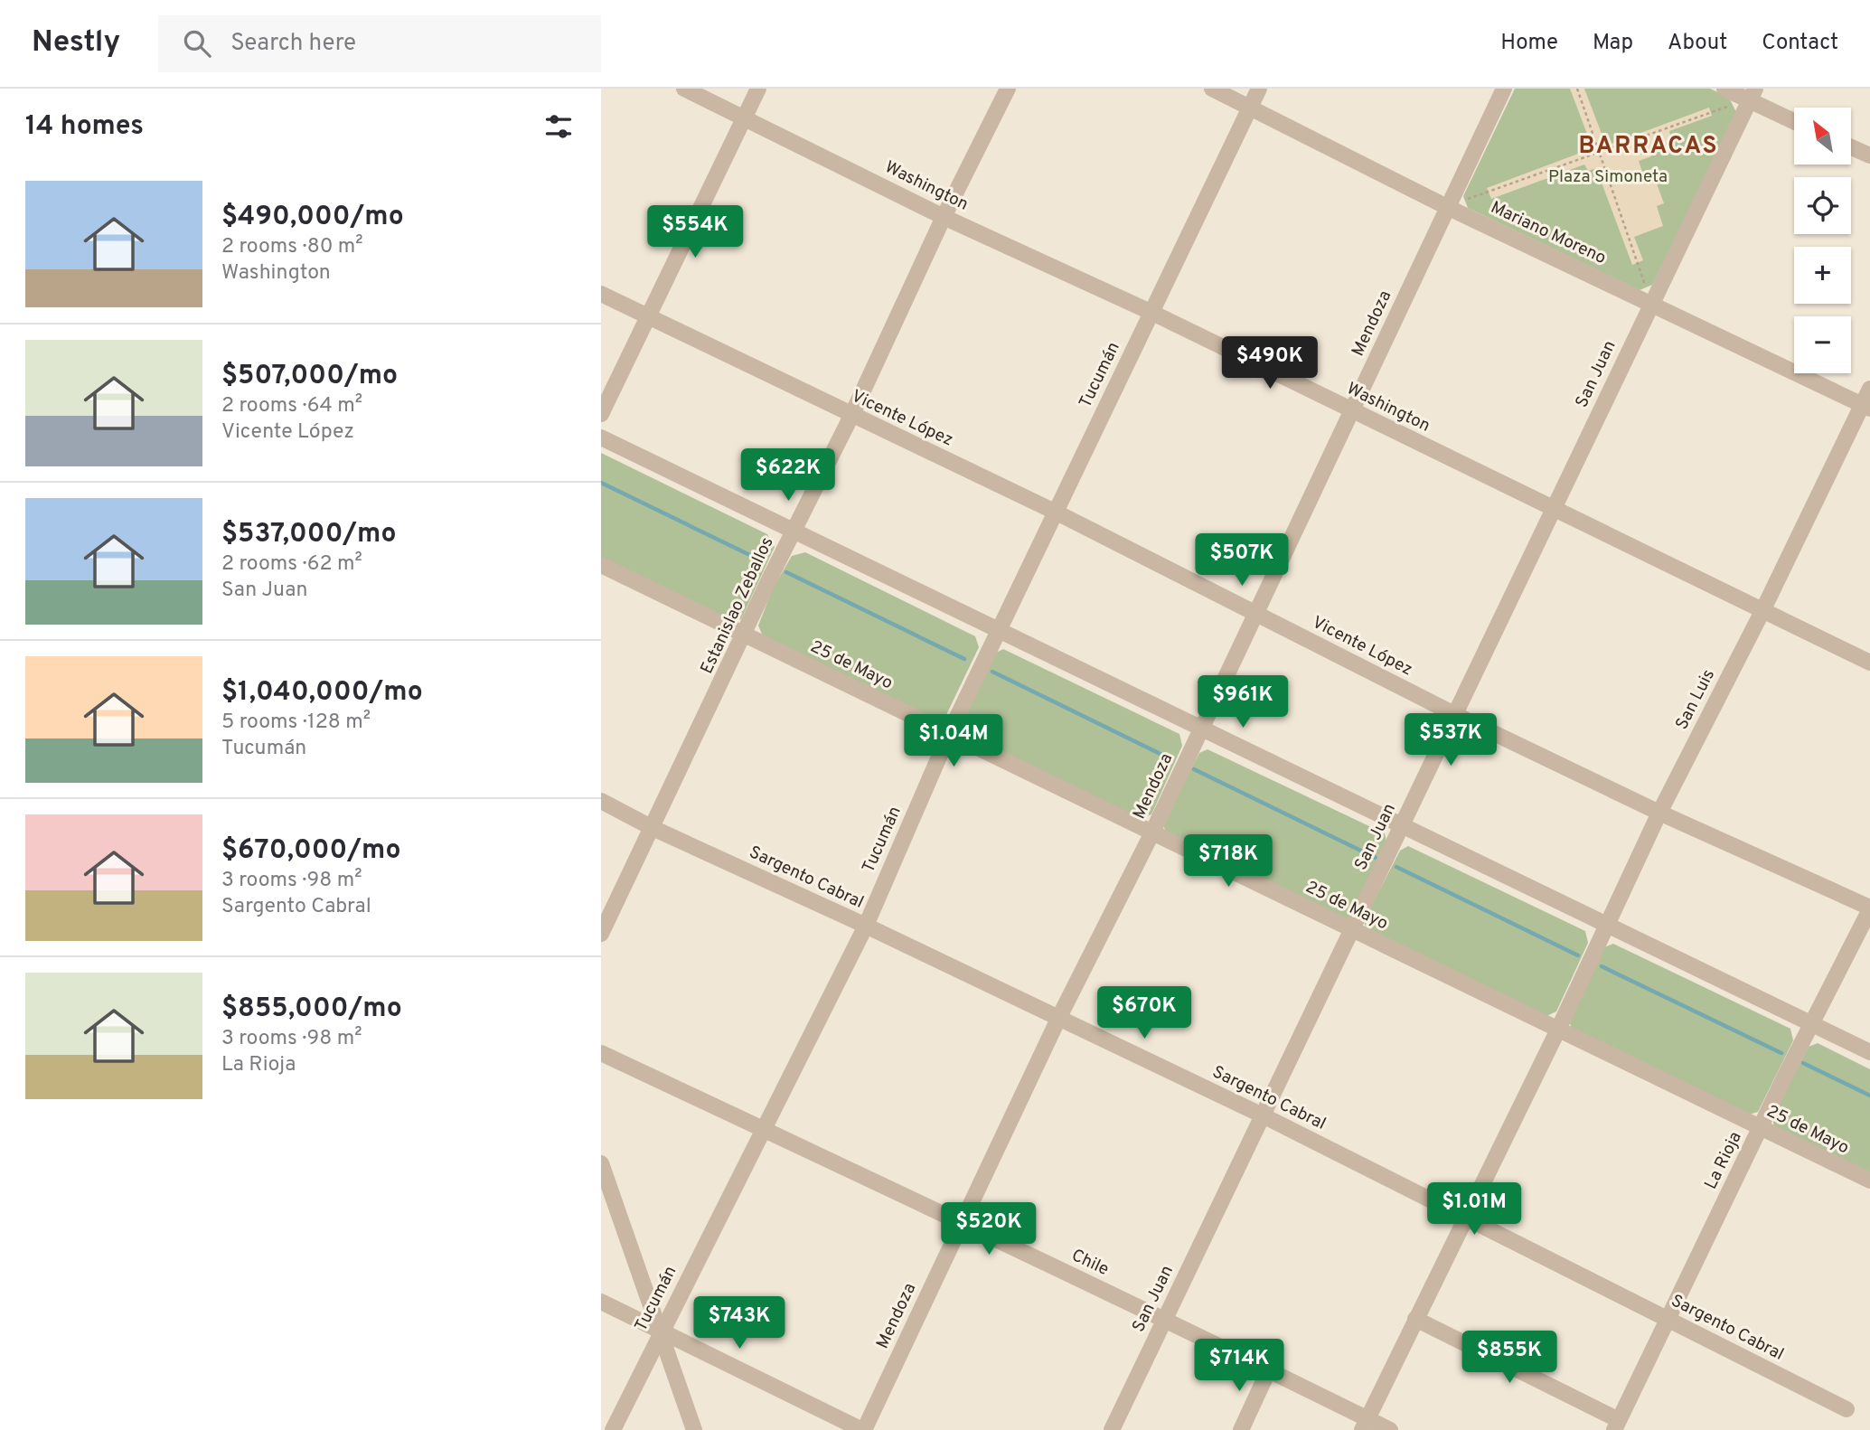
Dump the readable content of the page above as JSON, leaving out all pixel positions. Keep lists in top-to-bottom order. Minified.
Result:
{"streets":{"street":["Washington","Mariano Moreno","Mendoza","San Juan","Tucumán","Vicente López","Estanislao Zeballos","25 de Mayo","San Luis","Sargento Cabral","La Rioja","Chile"]},"crossings":[["Washington","Mendoza"],["Washington","San Juan"],["Washington","Tucumán"],["Washington","Estanislao Zeballos"],["Washington","San Luis"],["Mariano Moreno","Mendoza"],["Mariano Moreno","San Juan"],["Mariano Moreno","Tucumán"],["Mariano Moreno","San Luis"],["Mendoza","Vicente López"],["Mendoza","25 de Mayo"],["Mendoza","Sargento Cabral"],["Mendoza","Chile"],["San Juan","Vicente López"],["San Juan","25 de Mayo"],["San Juan","Sargento Cabral"],["San Juan","Chile"],["Tucumán","Vicente López"],["Tucumán","25 de Mayo"],["Tucumán","Sargento Cabral"],["Tucumán","Chile"],["Vicente López","Estanislao Zeballos"],["Vicente López","San Luis"],["Vicente López","La Rioja"],["Estanislao Zeballos","25 de Mayo"],["Estanislao Zeballos","Sargento Cabral"],["25 de Mayo","San Luis"],["25 de Mayo","La Rioja"],["San Luis","Sargento Cabral"],["San Luis","Chile"],["Sargento Cabral","La Rioja"]],"districts":["BARRACAS"],"parks":["Plaza Simoneta"],"north":"top left","page":{"header":"Nestly","search":"Search here","nav":["Home","Map","About","Contact"],"heading":"14 homes","map_buttons":["+","−"],"list":[{"name":"$490,000/mo","note":"2 rooms · 80 m² · Washington"},{"name":"$507,000/mo","note":"2 rooms · 64 m² · Vicente López"},{"name":"$537,000/mo","note":"2 rooms · 62 m² · San Juan"},{"name":"$1,040,000/mo","note":"5 rooms · 128 m² · Tucumán"},{"name":"$670,000/mo","note":"3 rooms · 98 m² · Sargento Cabral"},{"name":"$855,000/mo","note":"3 rooms · 98 m² · La Rioja"}],"price":["$554K","$490K","$622K","$507K","$961K","$537K","$1.04M","$718K","$670K","$1.01M","$520K","$743K","$855K","$714K"]}}
